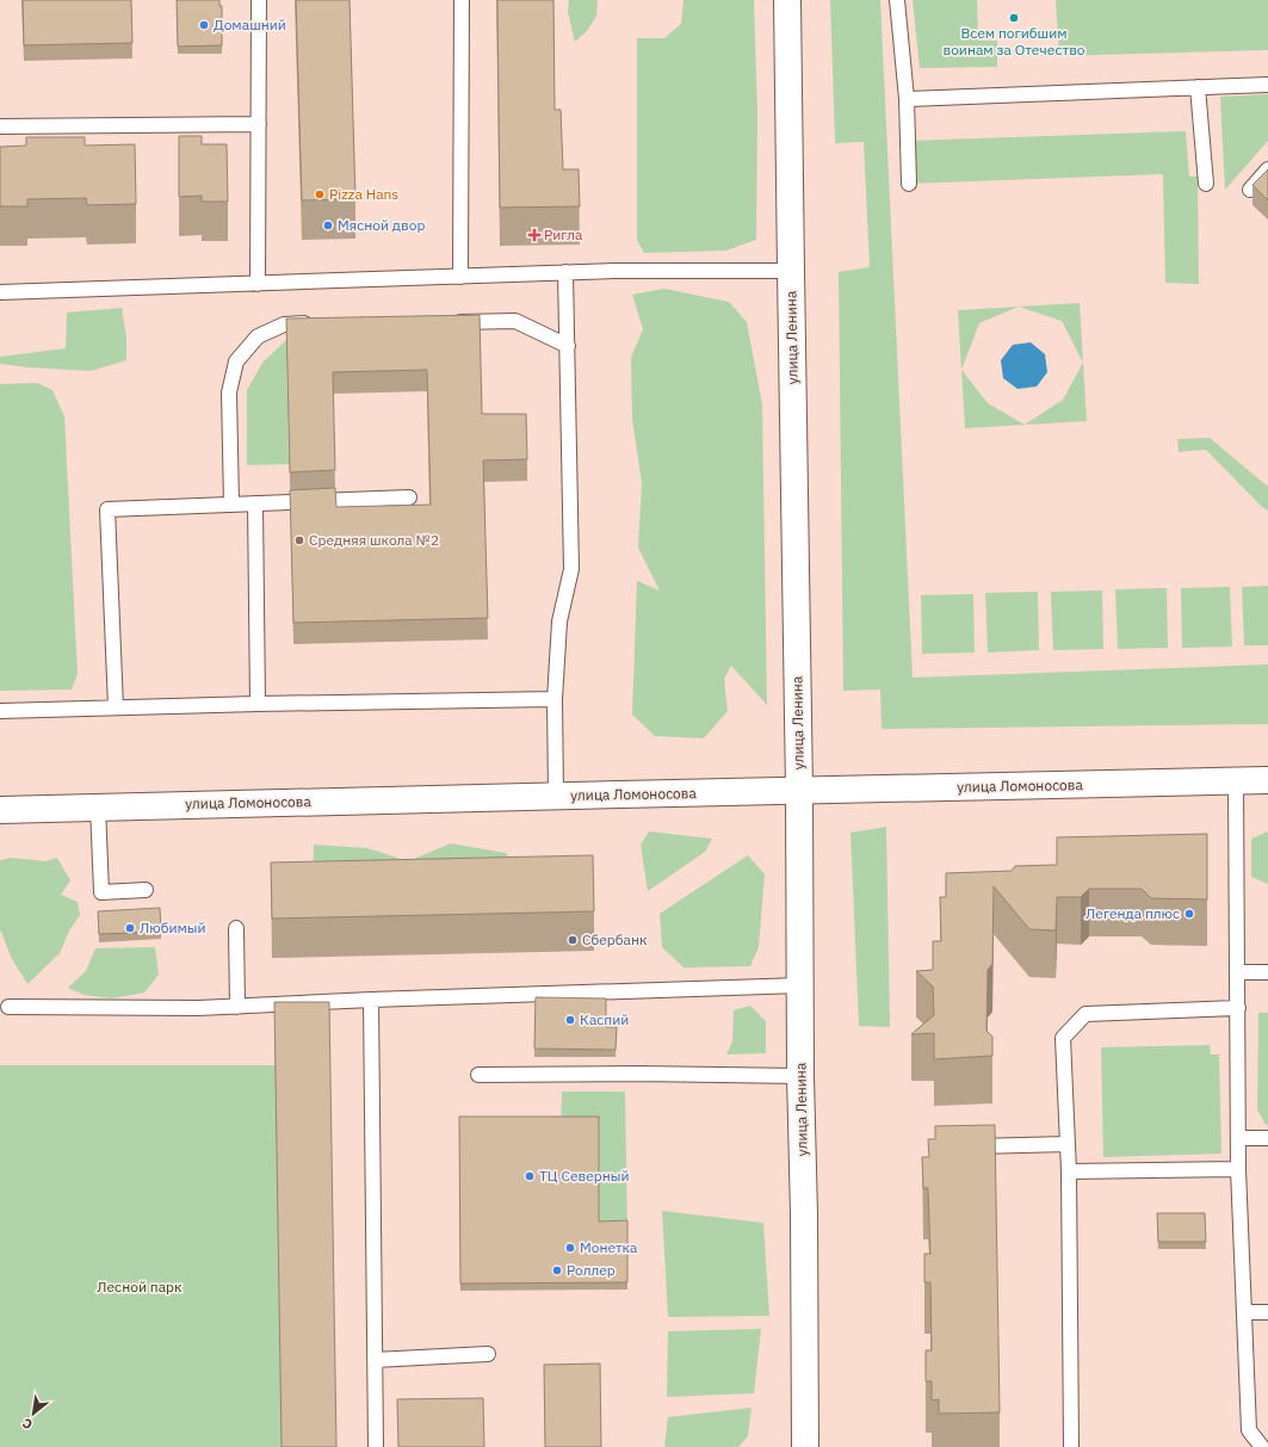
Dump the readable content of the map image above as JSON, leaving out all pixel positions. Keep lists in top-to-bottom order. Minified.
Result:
{"streets":{"street":["улица Ленина","улица Ломоносова"]},"crossings":[["улица Ленина","улица Ломоносова"]],"parks":["Лесной парк"],"places":{"other":["Всем погибшим воинам за Отечество","Домашний","Pizza Hans","Мясной двор","Средняя школа №2","Легенда плюс","Любимый","Сбербанк","Каспий","ТЦ Северный","Монетка","Роллер"],"health":["Ригла"]},"north":"bottom left"}
